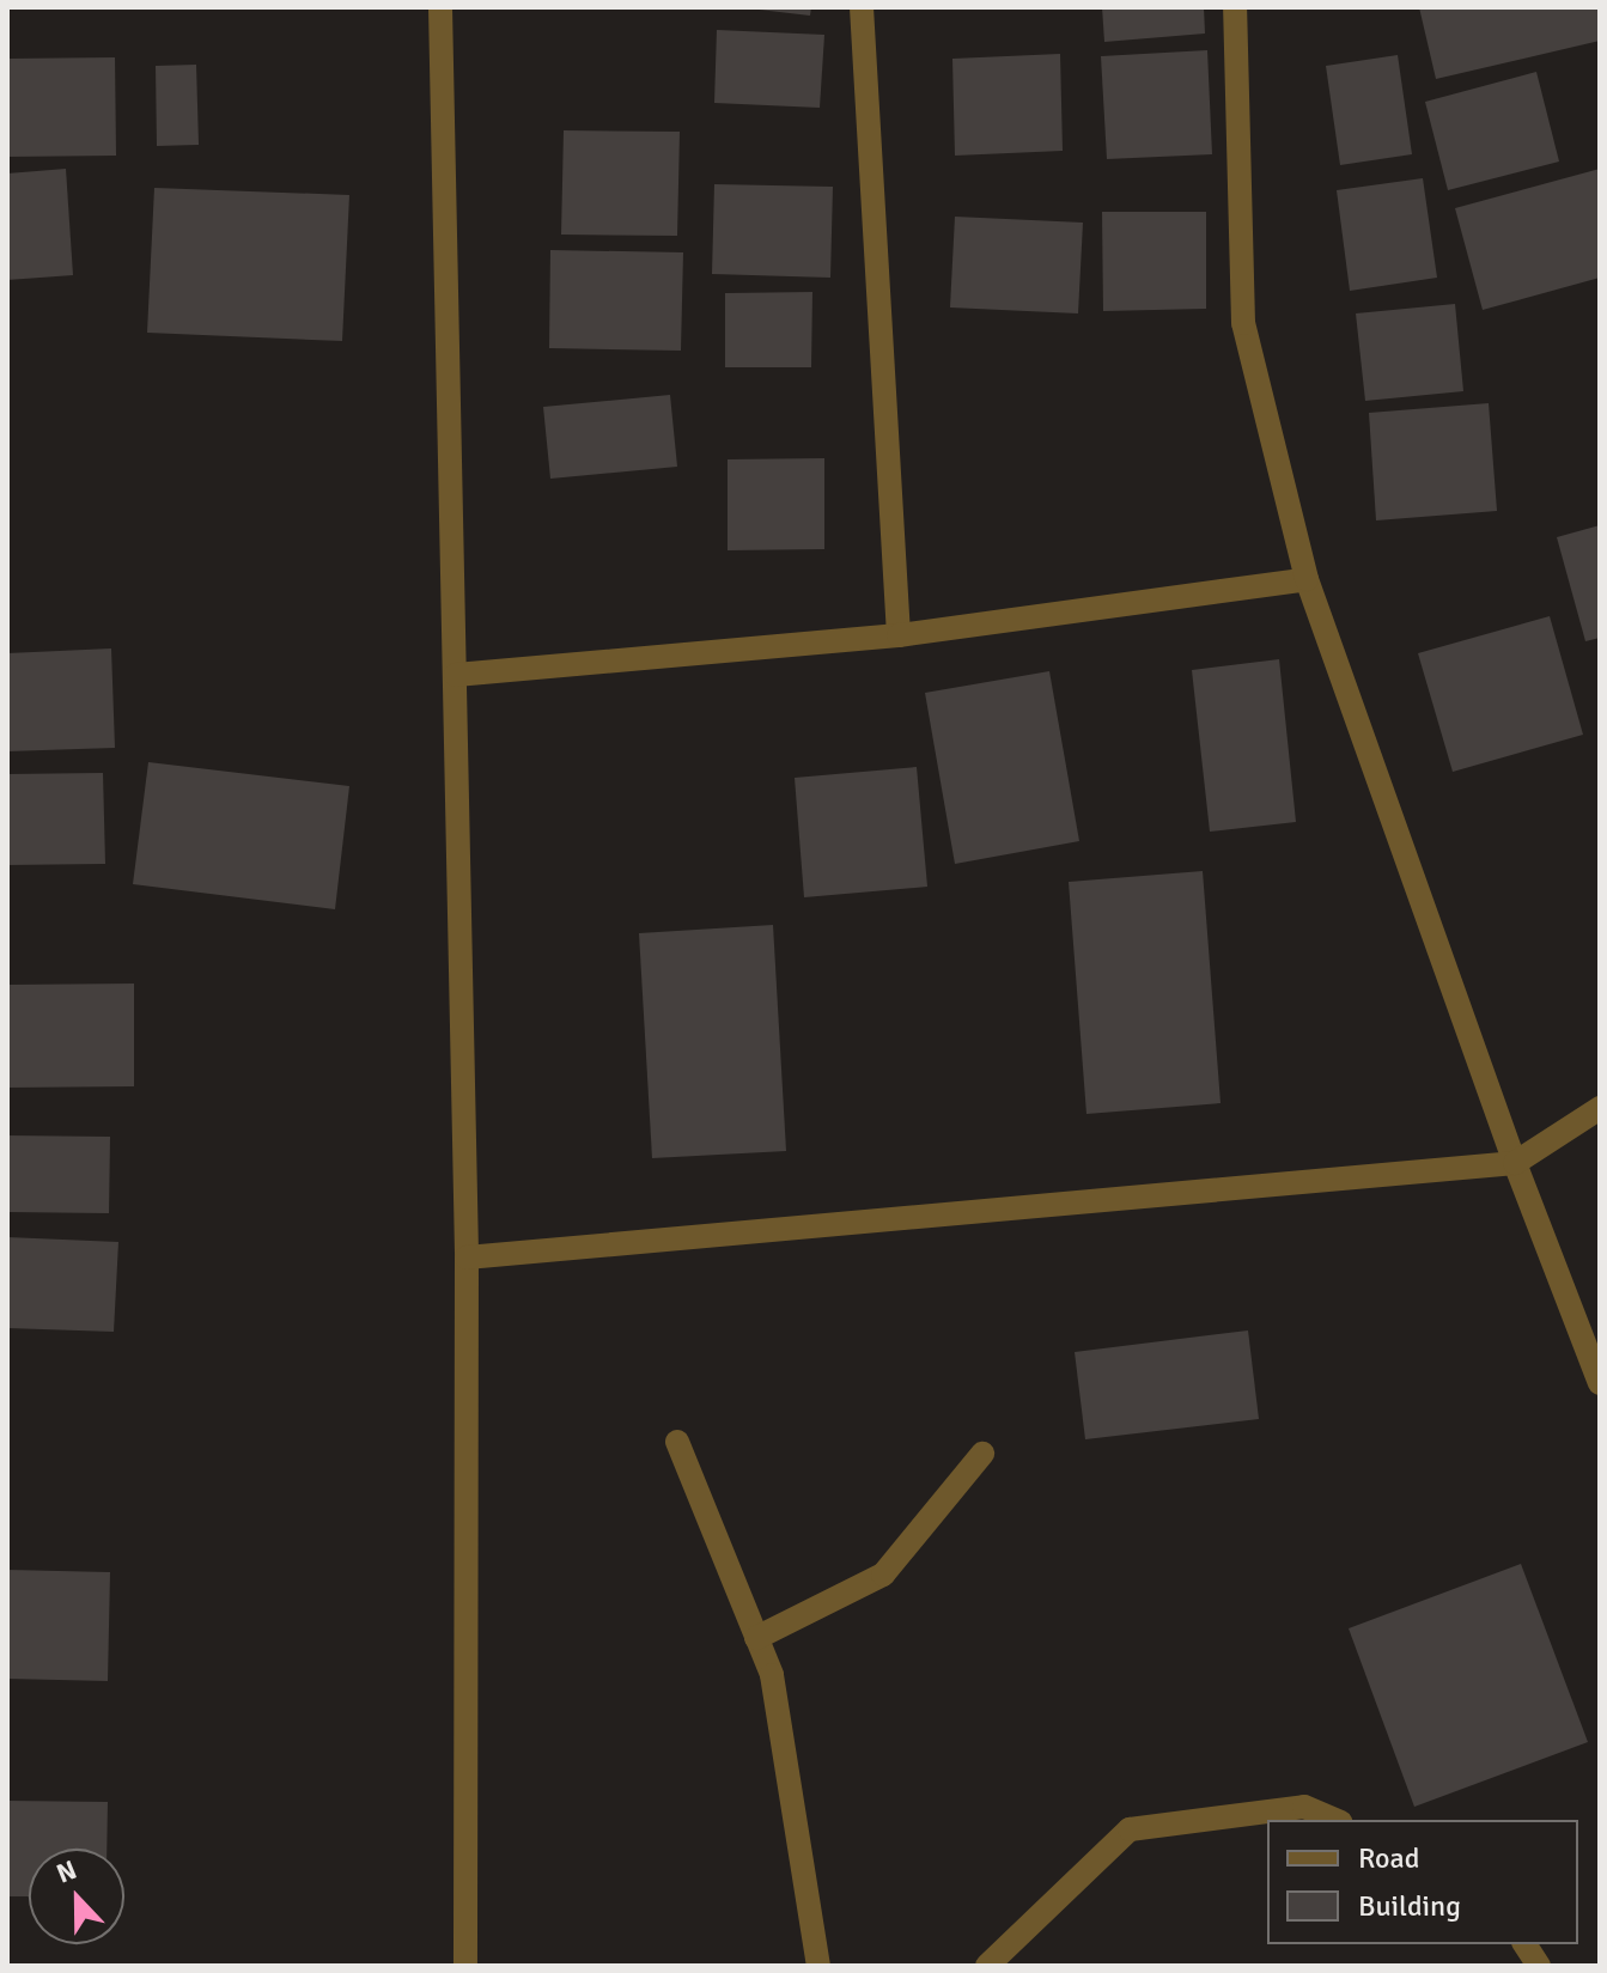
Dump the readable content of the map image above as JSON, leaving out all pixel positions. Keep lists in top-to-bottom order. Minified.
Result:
{"legend":["Road","Building"],"north":"top"}
